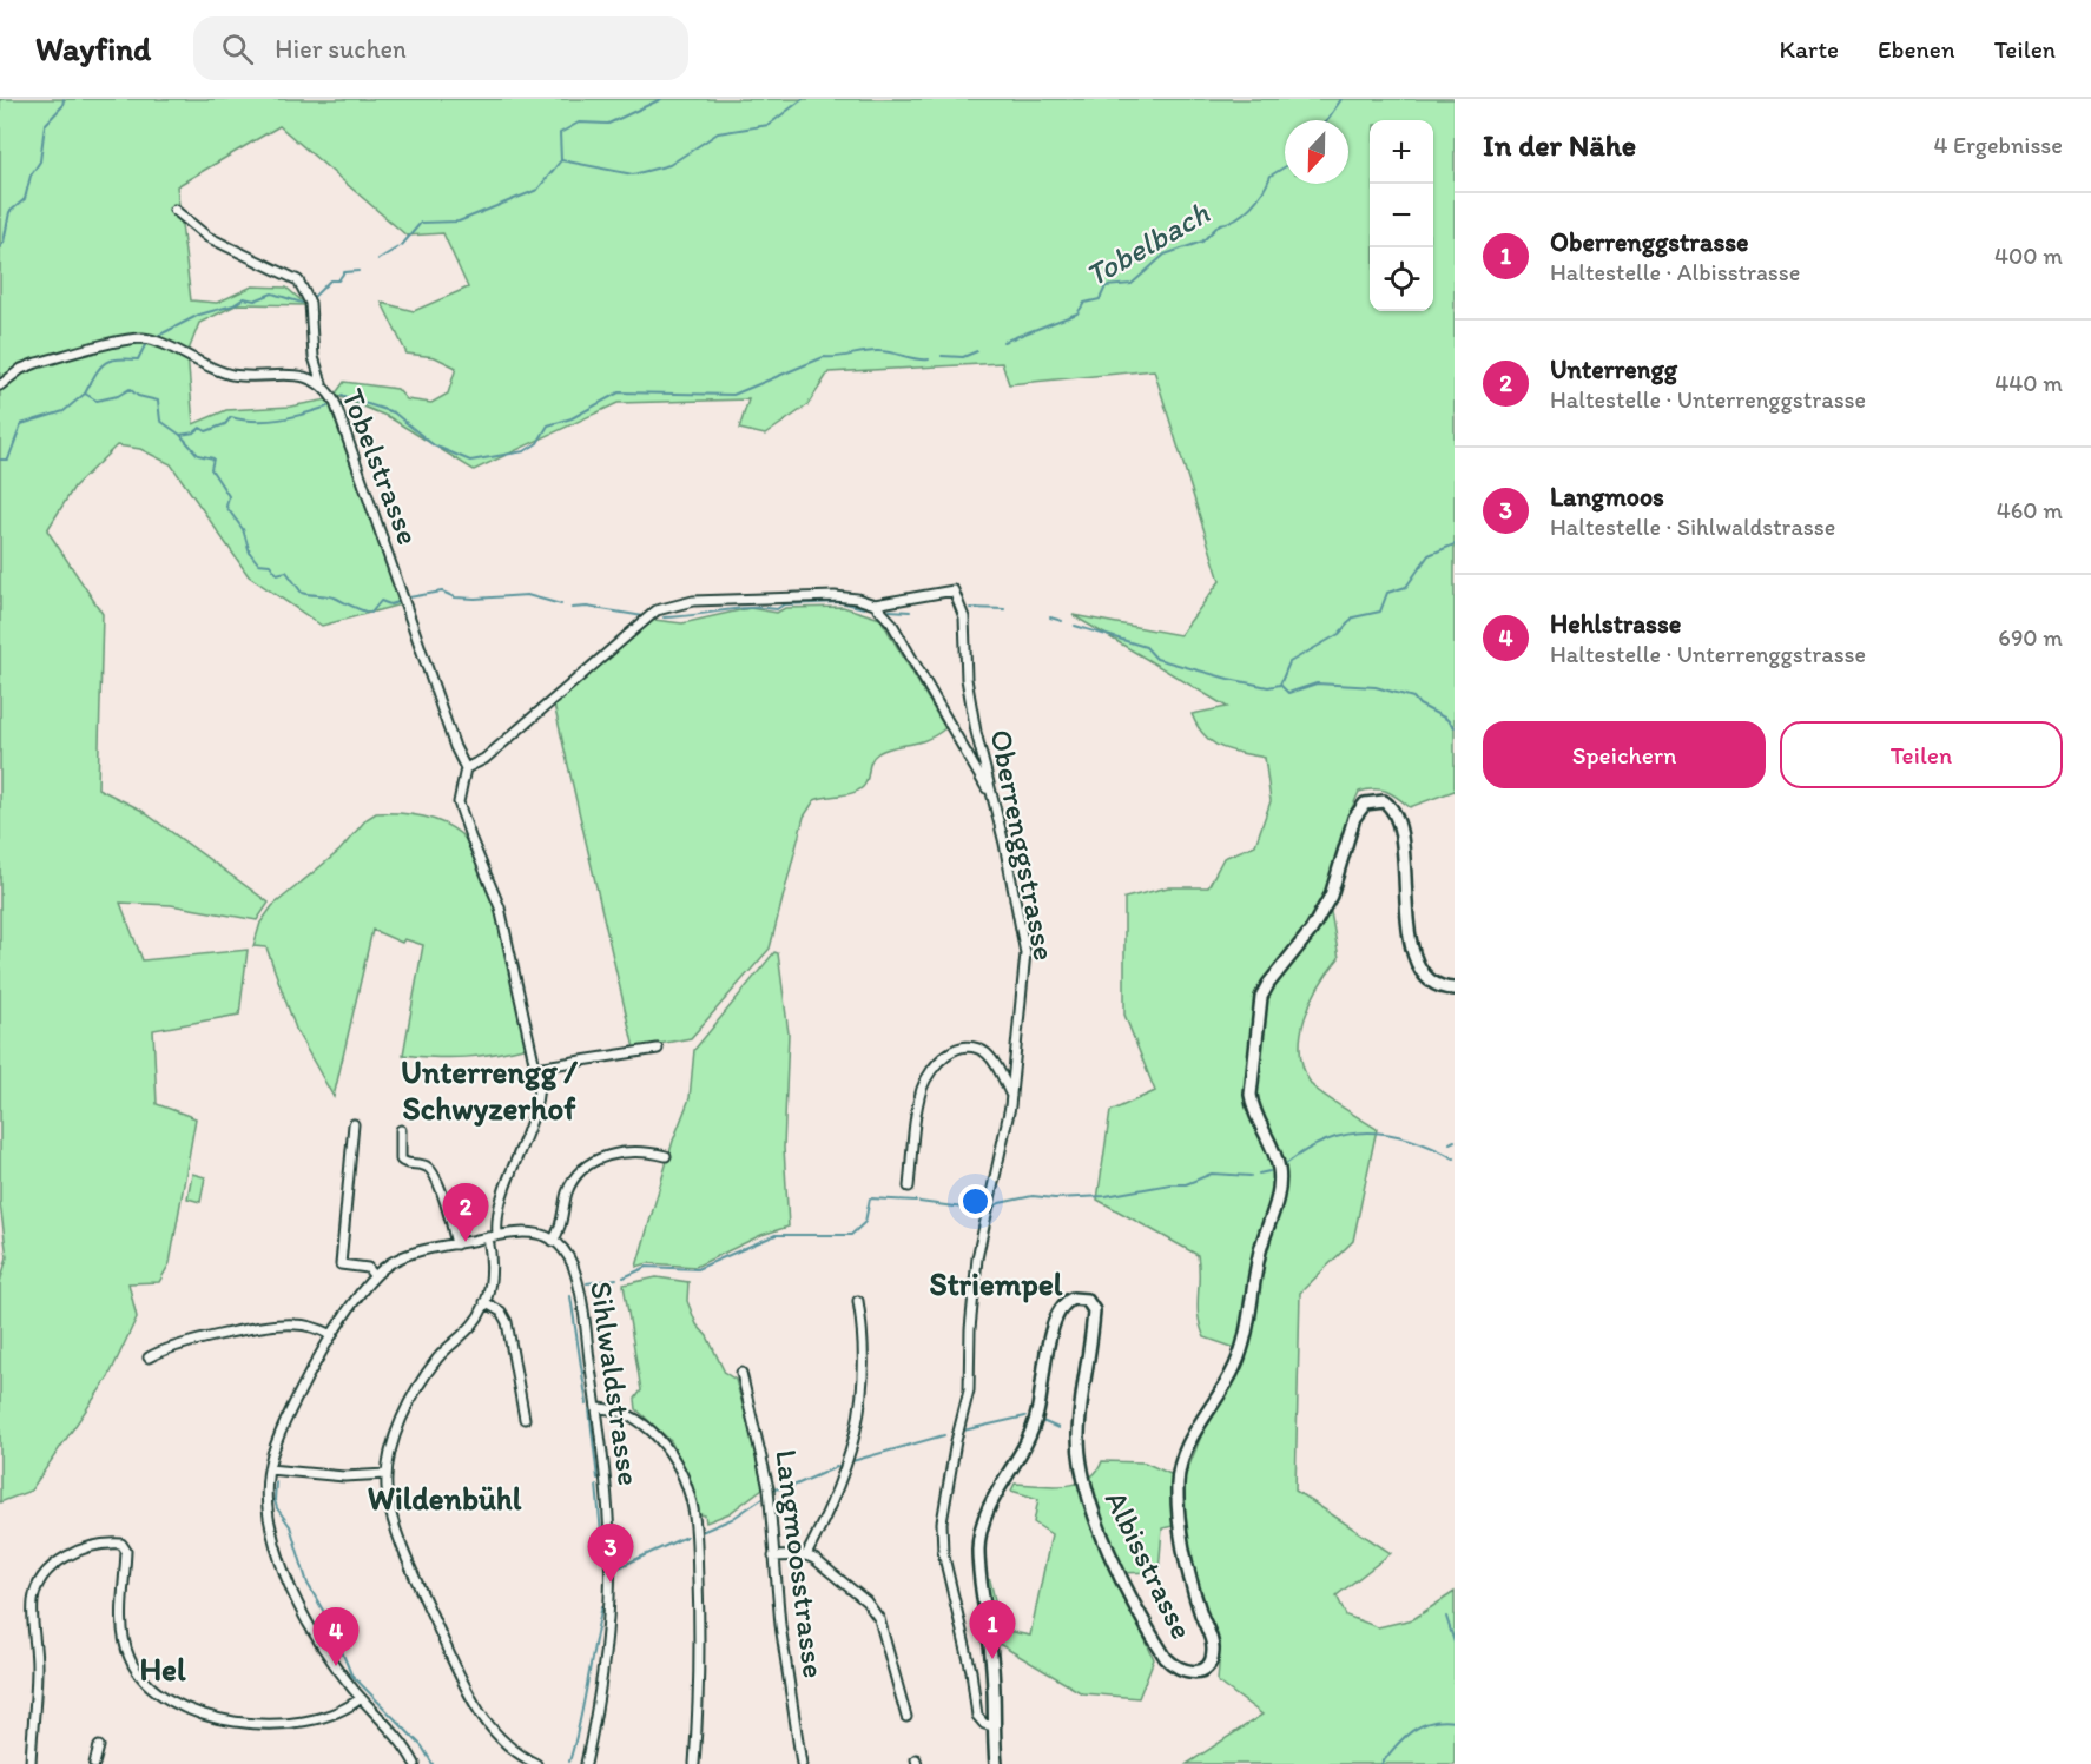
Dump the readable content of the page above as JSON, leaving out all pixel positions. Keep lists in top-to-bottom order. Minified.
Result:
{"streets":{"main road":["Albisstrasse"],"street":["Tobelstrasse","Oberrenggstrasse","Sihlwaldstrasse","Langmoosstrasse"]},"crossings":[["Oberrenggstrasse","Albisstrasse"]],"districts":["Unterrengg / Schwyzerhof","Striempel","Wildenbühl","Hel"],"water":["Tobelbach"],"north":"bottom","page":{"header":"Wayfind","search":"Hier suchen","nav":["Karte","Ebenen","Teilen"],"heading":["In der Nähe","4 Ergebnisse"],"map_buttons":["+","−"],"list":[{"mark":"1","name":"Oberrenggstrasse","note":"Haltestelle · Albisstrasse","value":"400 m"},{"mark":"2","name":"Unterrengg","note":"Haltestelle · Unterrenggstrasse","value":"440 m"},{"mark":"3","name":"Langmoos","note":"Haltestelle · Sihlwaldstrasse","value":"460 m"},{"mark":"4","name":"Hehlstrasse","note":"Haltestelle · Unterrenggstrasse","value":"690 m"}],"buttons":["Speichern","Teilen"],"pins":["2","3","1","4"]}}
